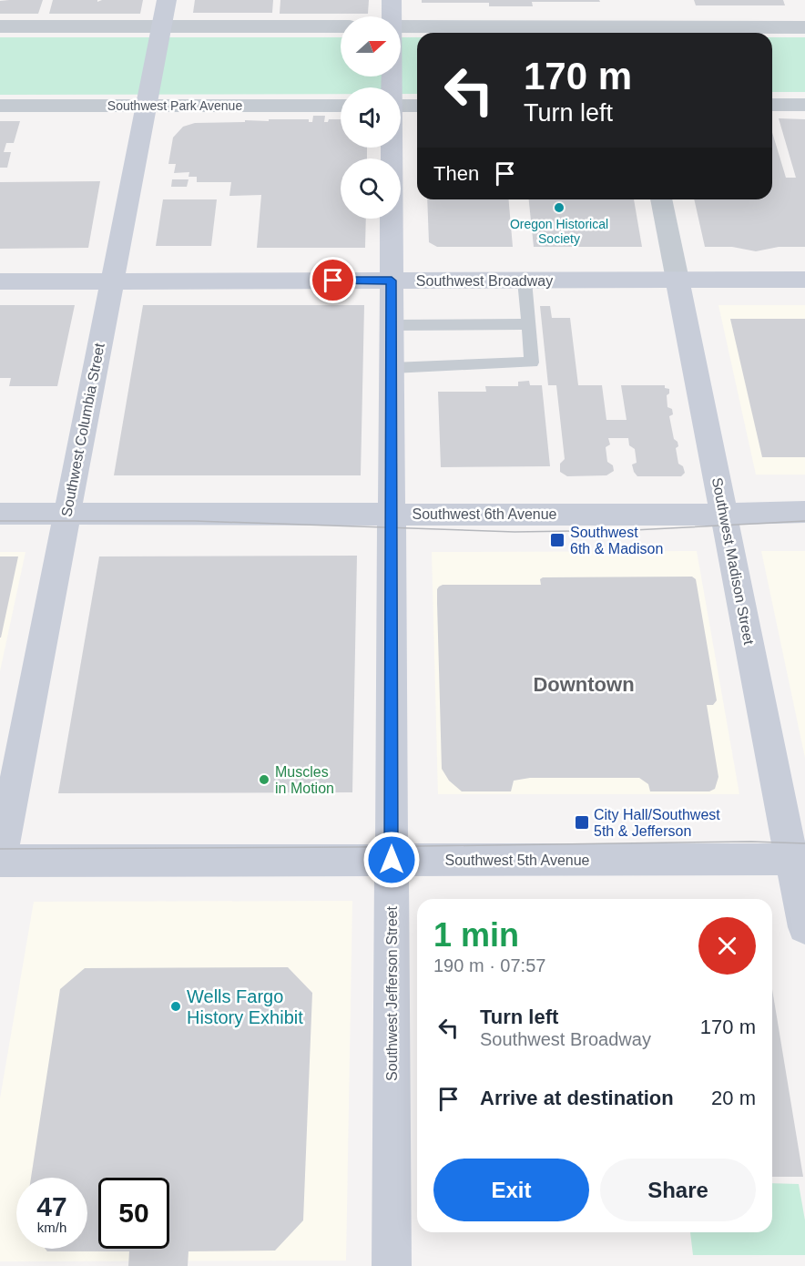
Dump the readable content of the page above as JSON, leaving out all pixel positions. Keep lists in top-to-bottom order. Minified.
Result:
{"streets":{"main road":["Southwest Broadway","Southwest Columbia Street","Southwest 6th Avenue","Southwest Madison Street","Southwest 5th Avenue","Southwest Jefferson Street"],"street":["Southwest Park Avenue"]},"crossings":[["Southwest Park Avenue","Southwest Columbia Street"],["Southwest Broadway","Southwest Columbia Street"],["Southwest Broadway","Southwest Madison Street"],["Southwest Broadway","Southwest Jefferson Street"],["Southwest Columbia Street","Southwest 6th Avenue"],["Southwest Columbia Street","Southwest 5th Avenue"],["Southwest 6th Avenue","Southwest Madison Street"],["Southwest 6th Avenue","Southwest Jefferson Street"],["Southwest Madison Street","Southwest 5th Avenue"],["Southwest 5th Avenue","Southwest Jefferson Street"]],"districts":["Downtown"],"places":{"other":["Oregon Historical Society","Muscles in Motion","Wells Fargo History Exhibit"],"transit":["Southwest 6th & Madison","City Hall/Southwest 5th & Jefferson"]},"north":"right","page":{"turn":["170 m","Turn left"],"then":"Then","heading":["1 min","190 m · 07:57"],"list":[{"name":"Turn left","note":"Southwest Broadway","value":"170 m"},{"name":"Arrive at destination","value":"20 m"}],"buttons":["Exit","Share"],"speed":"47 km/h","limit":"50"}}
